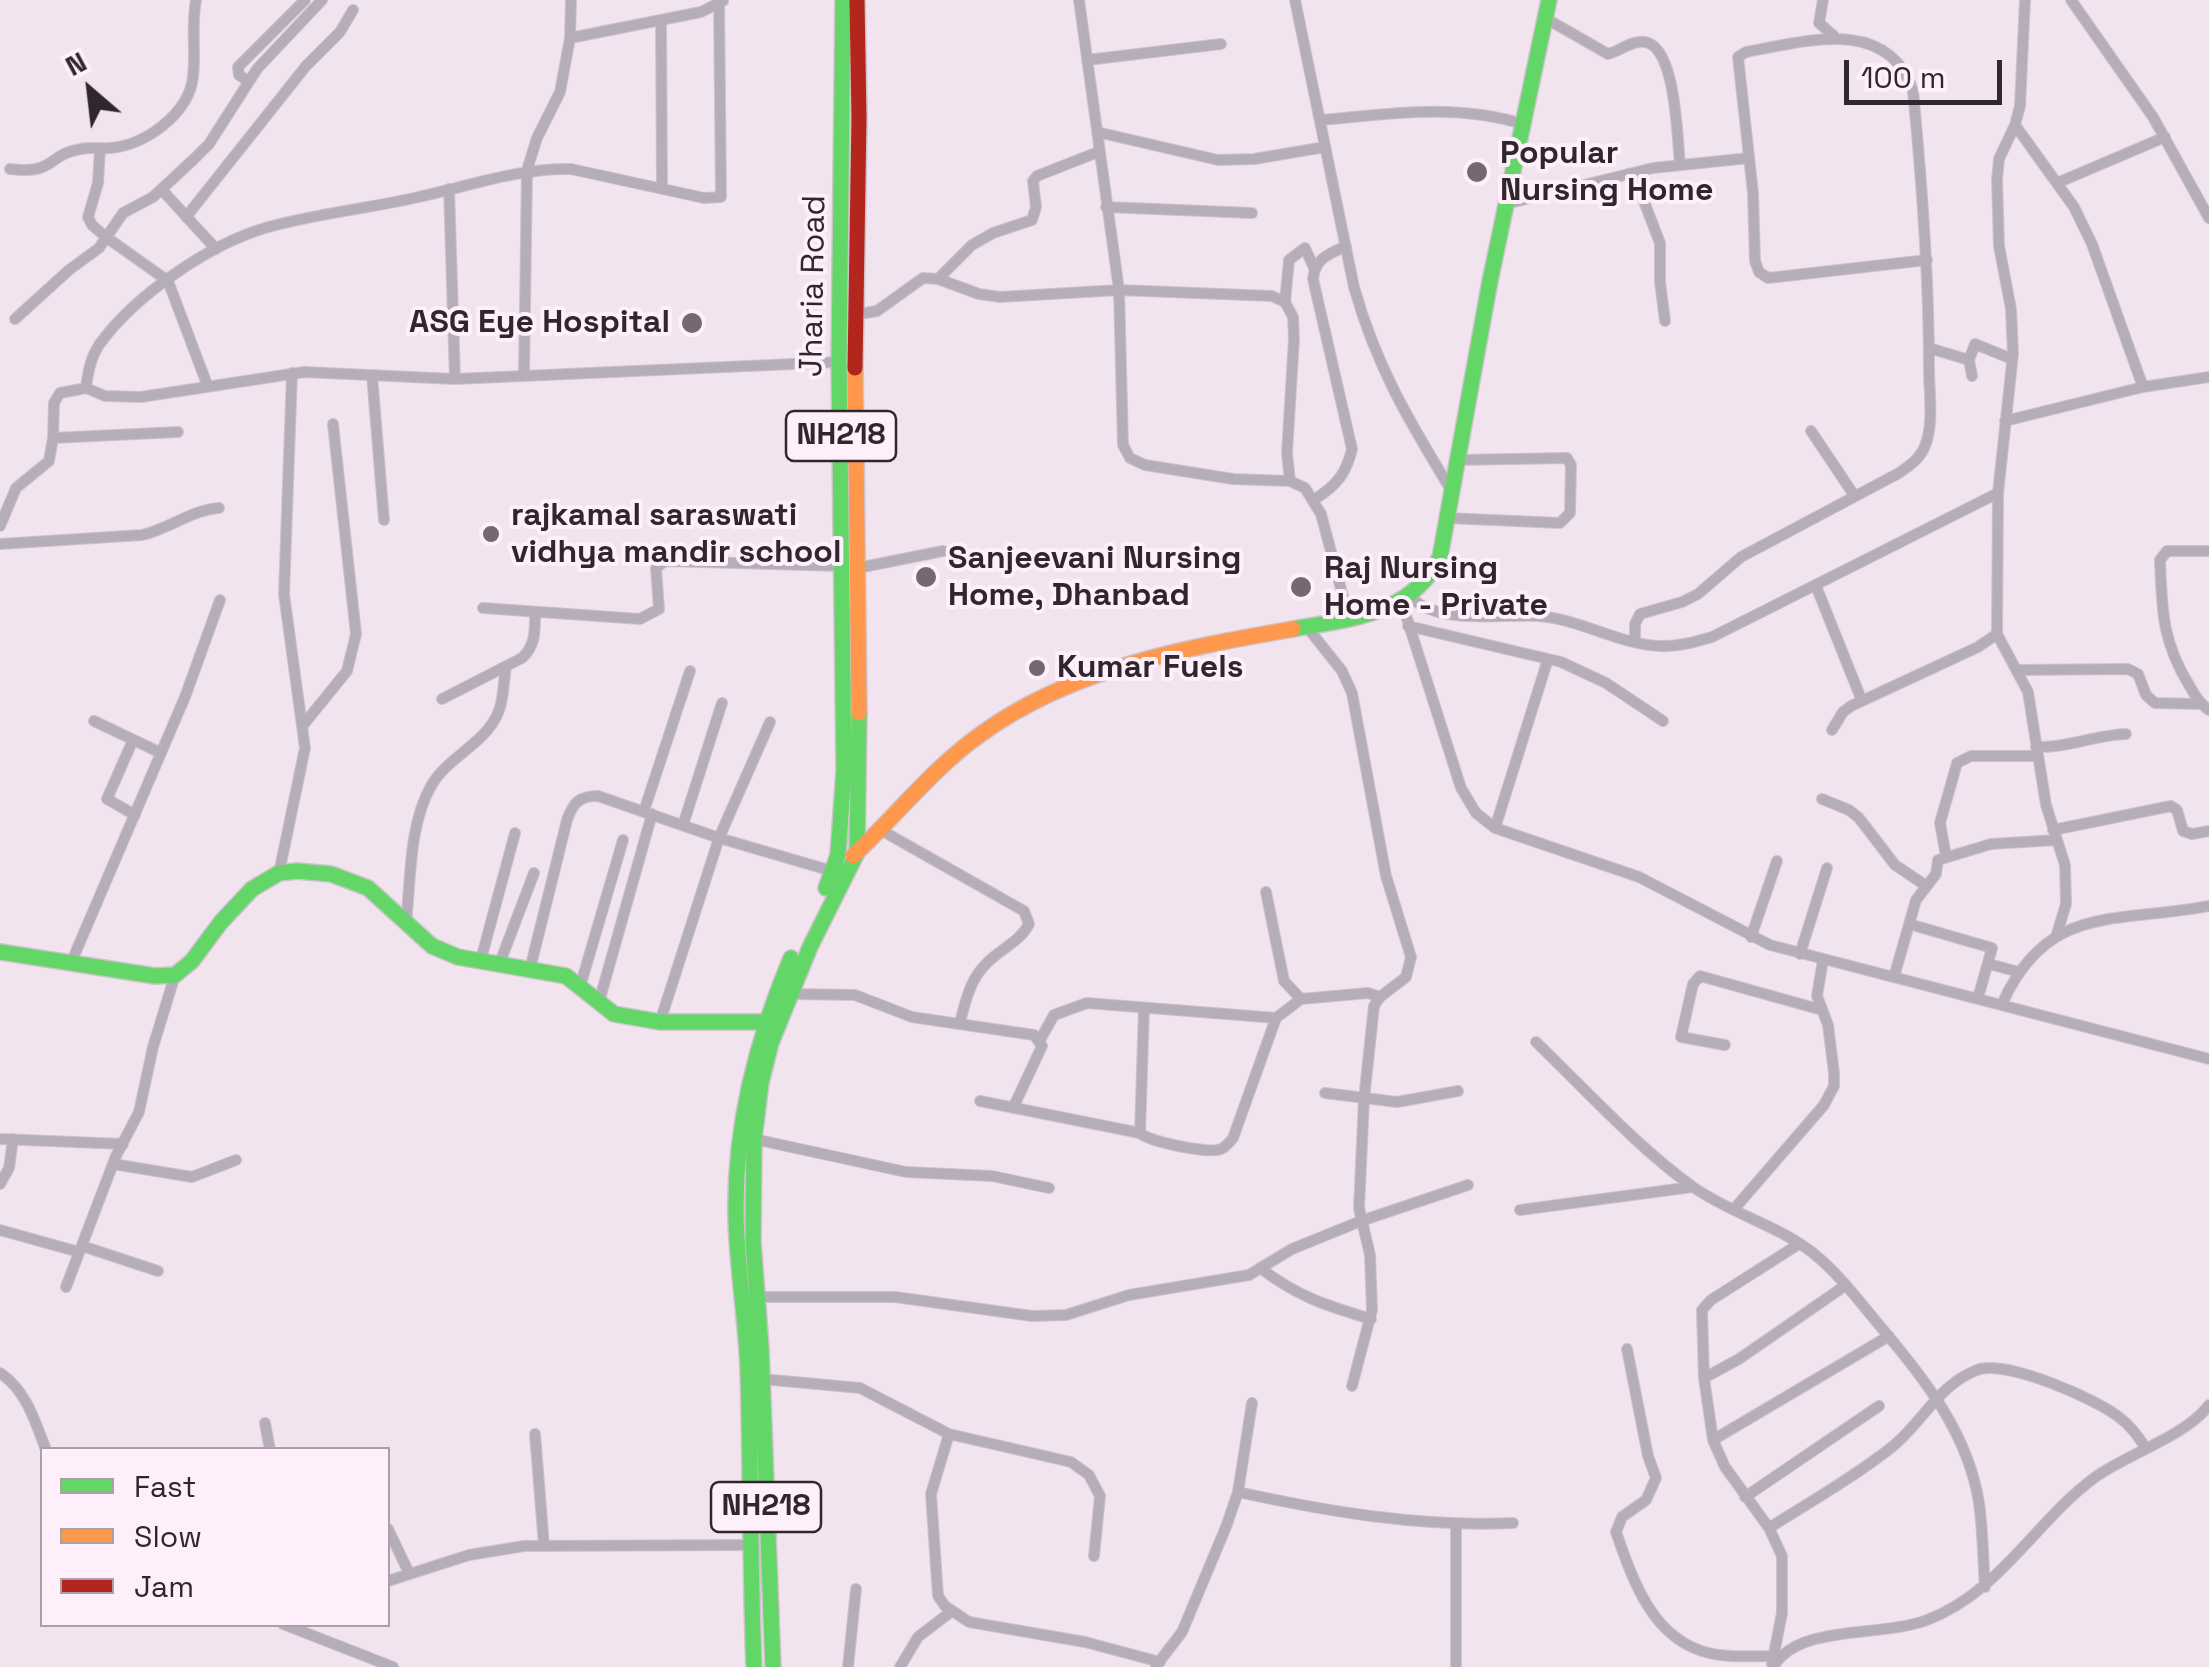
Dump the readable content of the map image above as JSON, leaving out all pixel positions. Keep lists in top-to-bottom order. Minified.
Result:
{"streets":{"main road":["Jharia Road","NH218"]},"crossings":[["Jharia Road","NH218"]],"places":["Popular Nursing Home","ASG Eye Hospital","rajkamal saraswati vidhya mandir school","Sanjeevani Nursing Home, Dhanbad","Raj Nursing Home - Private","Kumar Fuels"],"legend":["Fast","Slow","Jam"],"scale_bar":"100 m","north":"top left"}
